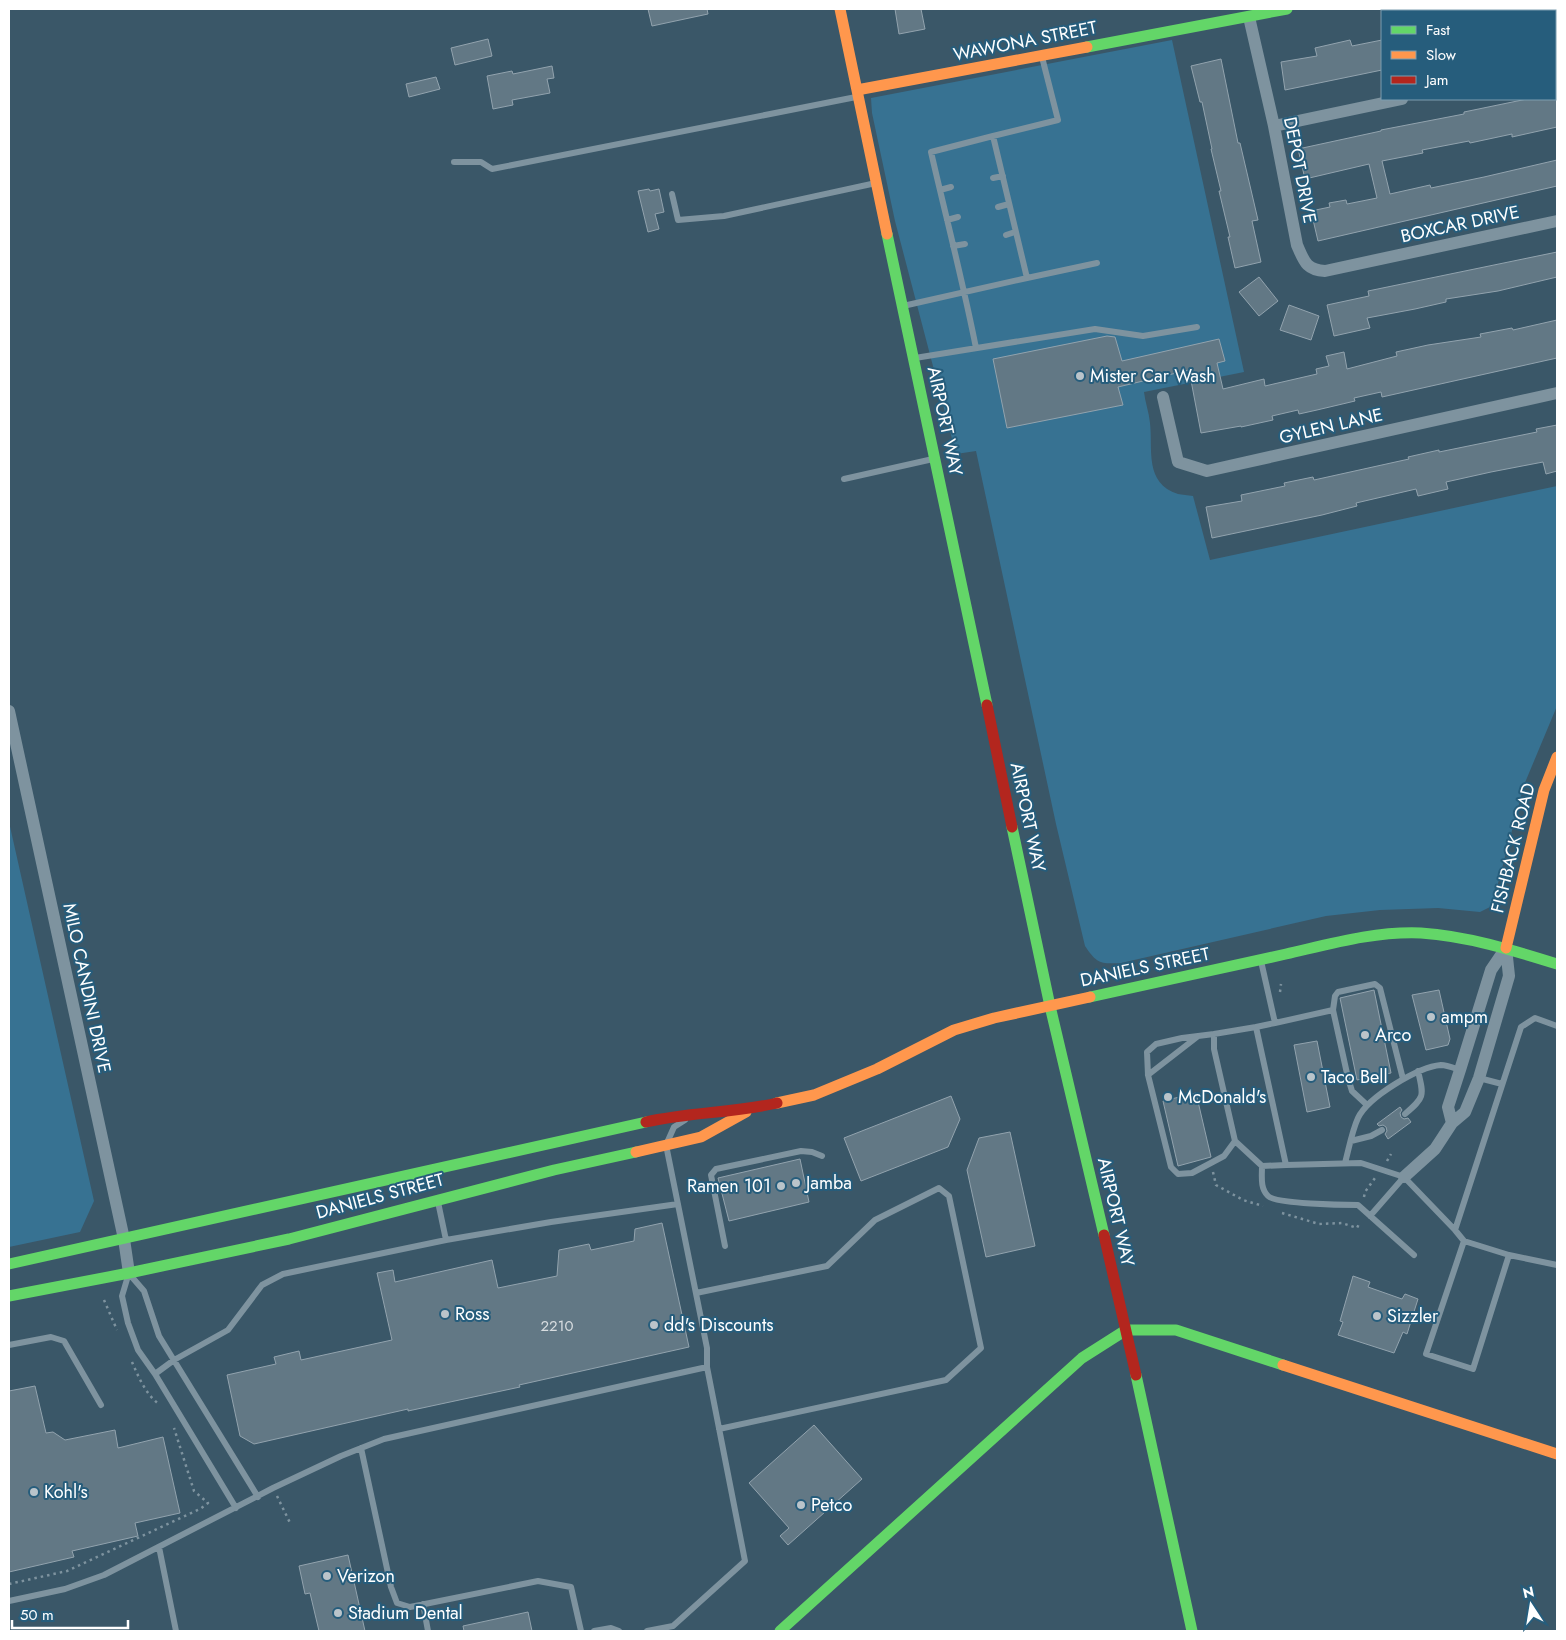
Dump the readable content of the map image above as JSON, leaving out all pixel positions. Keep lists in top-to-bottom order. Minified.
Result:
{"streets":{"main road":["WAWONA STREET","AIRPORT WAY","FISHBACK ROAD","DANIELS STREET"],"street":["DEPOT DRIVE","BOXCAR DRIVE","GYLEN LANE","MILO CANDINI DRIVE"]},"crossings":[["WAWONA STREET","DEPOT DRIVE"],["WAWONA STREET","AIRPORT WAY"],["DEPOT DRIVE","BOXCAR DRIVE"],["AIRPORT WAY","DANIELS STREET"],["FISHBACK ROAD","DANIELS STREET"],["DANIELS STREET","MILO CANDINI DRIVE"]],"places":["Mister Car Wash","ampm","Arco","Taco Bell","McDonald's","Jamba","Ramen 101","Ross","Sizzler","dd's Discounts","Kohl's","Petco","Verizon","Stadium Dental"],"house_numbers":["2210"],"legend":["Fast","Slow","Jam"],"scale_bar":"50 m","north":"top"}
